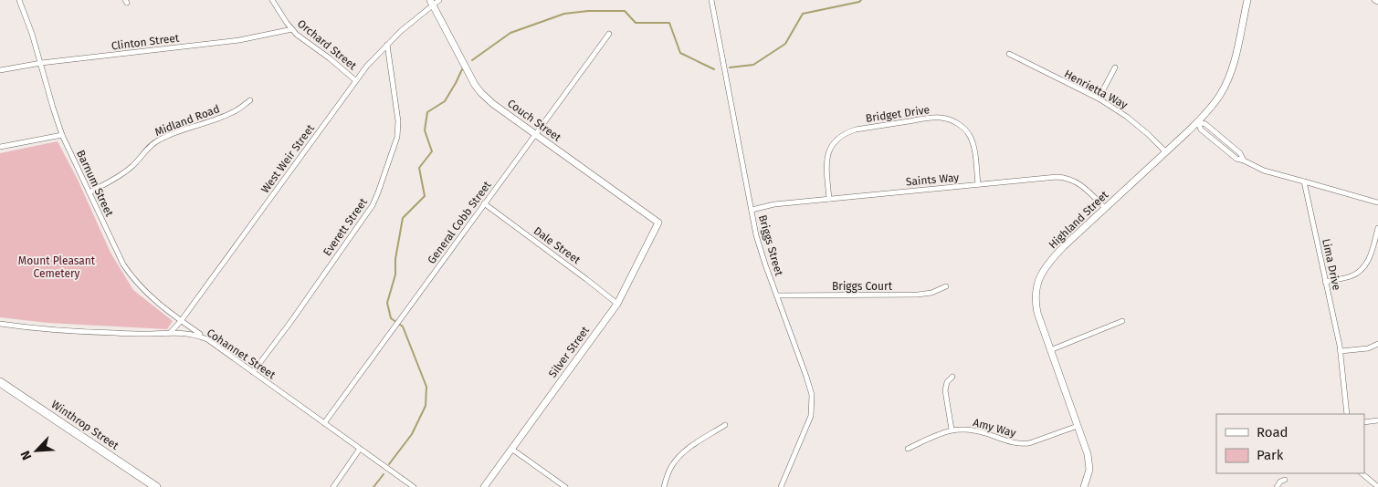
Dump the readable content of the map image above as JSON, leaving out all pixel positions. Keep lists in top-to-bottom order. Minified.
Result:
{"streets":{"highway":["Winthrop Street"],"street":["Clinton Street","Orchard Street","Henrietta Way","Bridget Drive","Midland Road","Couch Street","West Weir Street","Saints Way","Barnum Street","Highland Street","General Cobb Street","Everett Street","Dale Street","Briggs Street","Lima Drive","Briggs Court","Silver Street","Cohannet Street","Amy Way"]},"crossings":[["Clinton Street","Orchard Street"],["Clinton Street","Barnum Street"],["Orchard Street","West Weir Street"],["Henrietta Way","Highland Street"],["Bridget Drive","Saints Way"],["Midland Road","Barnum Street"],["Couch Street","West Weir Street"],["Couch Street","General Cobb Street"],["Couch Street","Silver Street"],["West Weir Street","Barnum Street"],["West Weir Street","Everett Street"],["West Weir Street","Cohannet Street"],["Saints Way","Highland Street"],["Saints Way","Briggs Street"],["Barnum Street","Cohannet Street"],["Highland Street","Amy Way"],["General Cobb Street","Dale Street"],["General Cobb Street","Cohannet Street"],["Everett Street","Cohannet Street"],["Dale Street","Silver Street"],["Briggs Street","Briggs Court"]],"parks":["Mount Pleasant Cemetery"],"legend":["Road","Park"],"north":"bottom left"}
